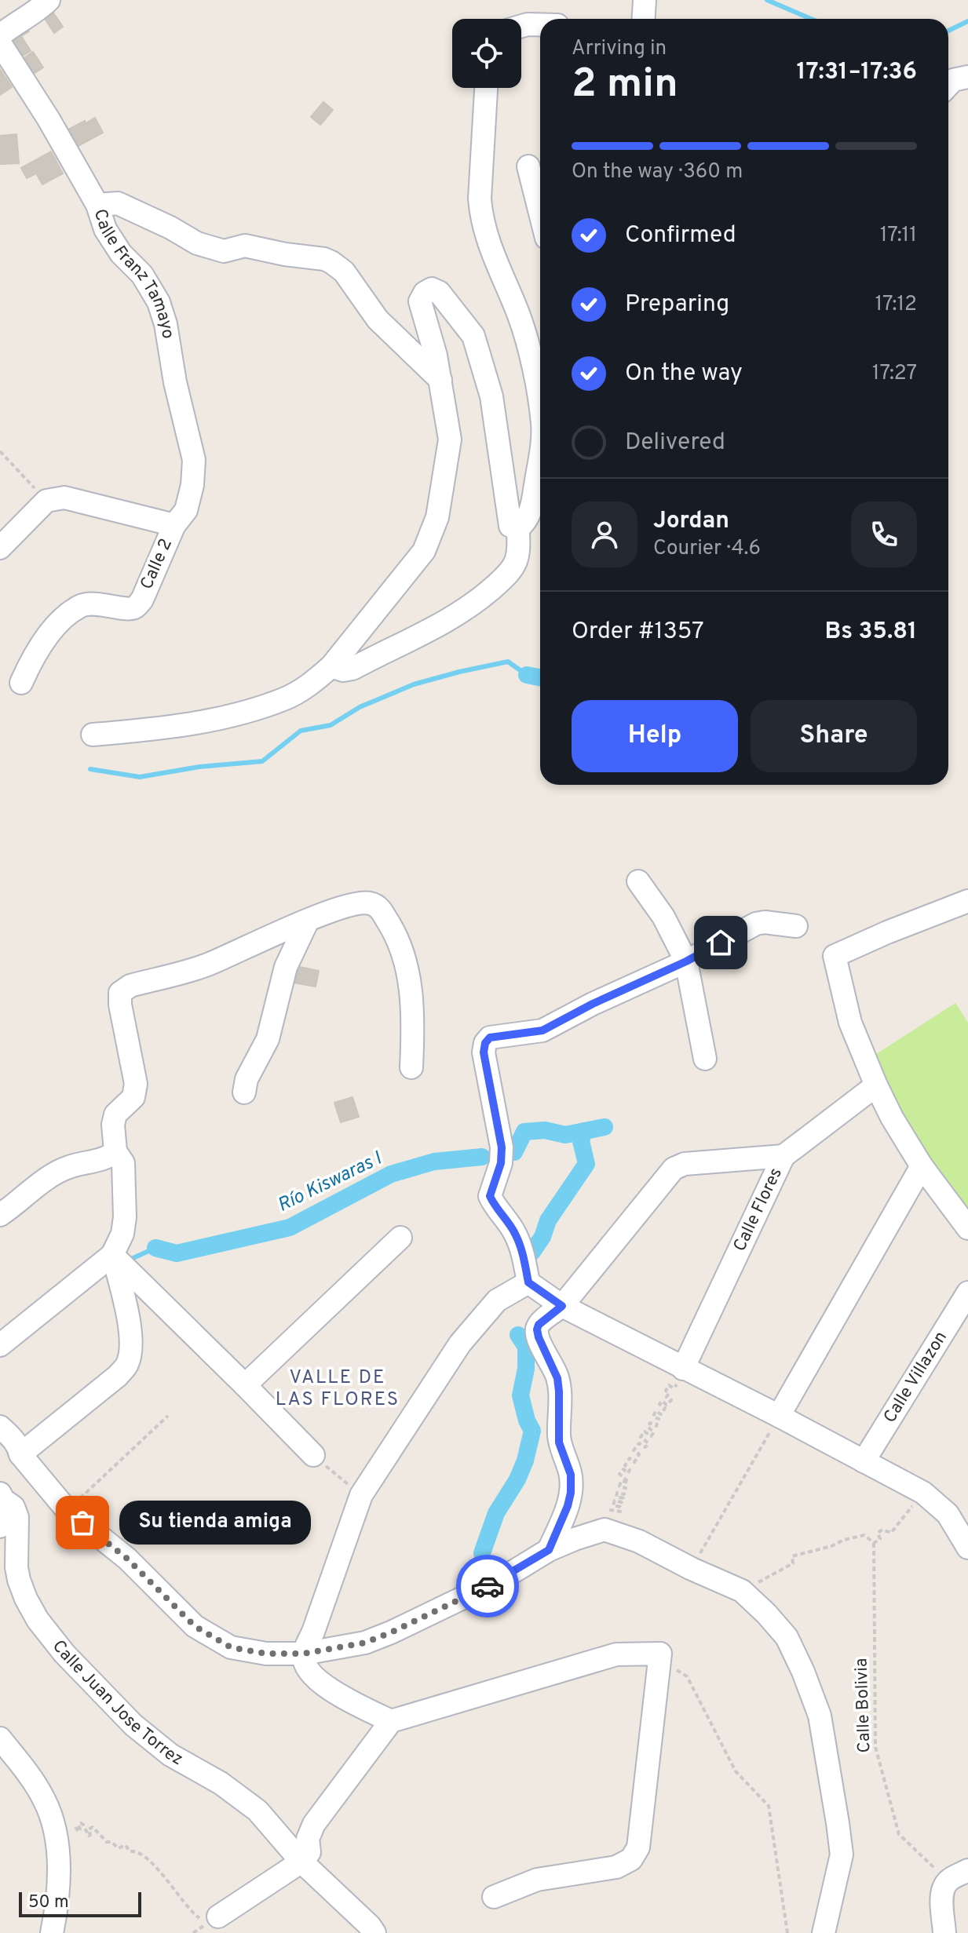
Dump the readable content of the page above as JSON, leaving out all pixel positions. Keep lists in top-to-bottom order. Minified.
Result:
{"streets":{"street":["Calle Franz Tamayo","Calle 2","Calle Flores","Calle Villazon","Calle Juan Jose Torrez"],"path":["Calle Bolivia"]},"crossings":[["Calle Franz Tamayo","Calle 2"]],"districts":["VALLE DE LAS FLORES"],"water":["Río Kiswaras I"],"places":["Su tienda amiga"],"scale_bar":"50 m","page":{"heading":["2 min","Arriving in","17:31–17:36"],"panel":["Jordan","Courier · 4.6","Order #1357","Bs 35.81"],"bar":"On the way · 360 m","list":[["Confirmed","17:11"],["Preparing","17:12"],["On the way","17:27"],"Delivered"],"buttons":["Help","Share"],"bubble":"Su tienda amiga","scale":"50 m"}}
